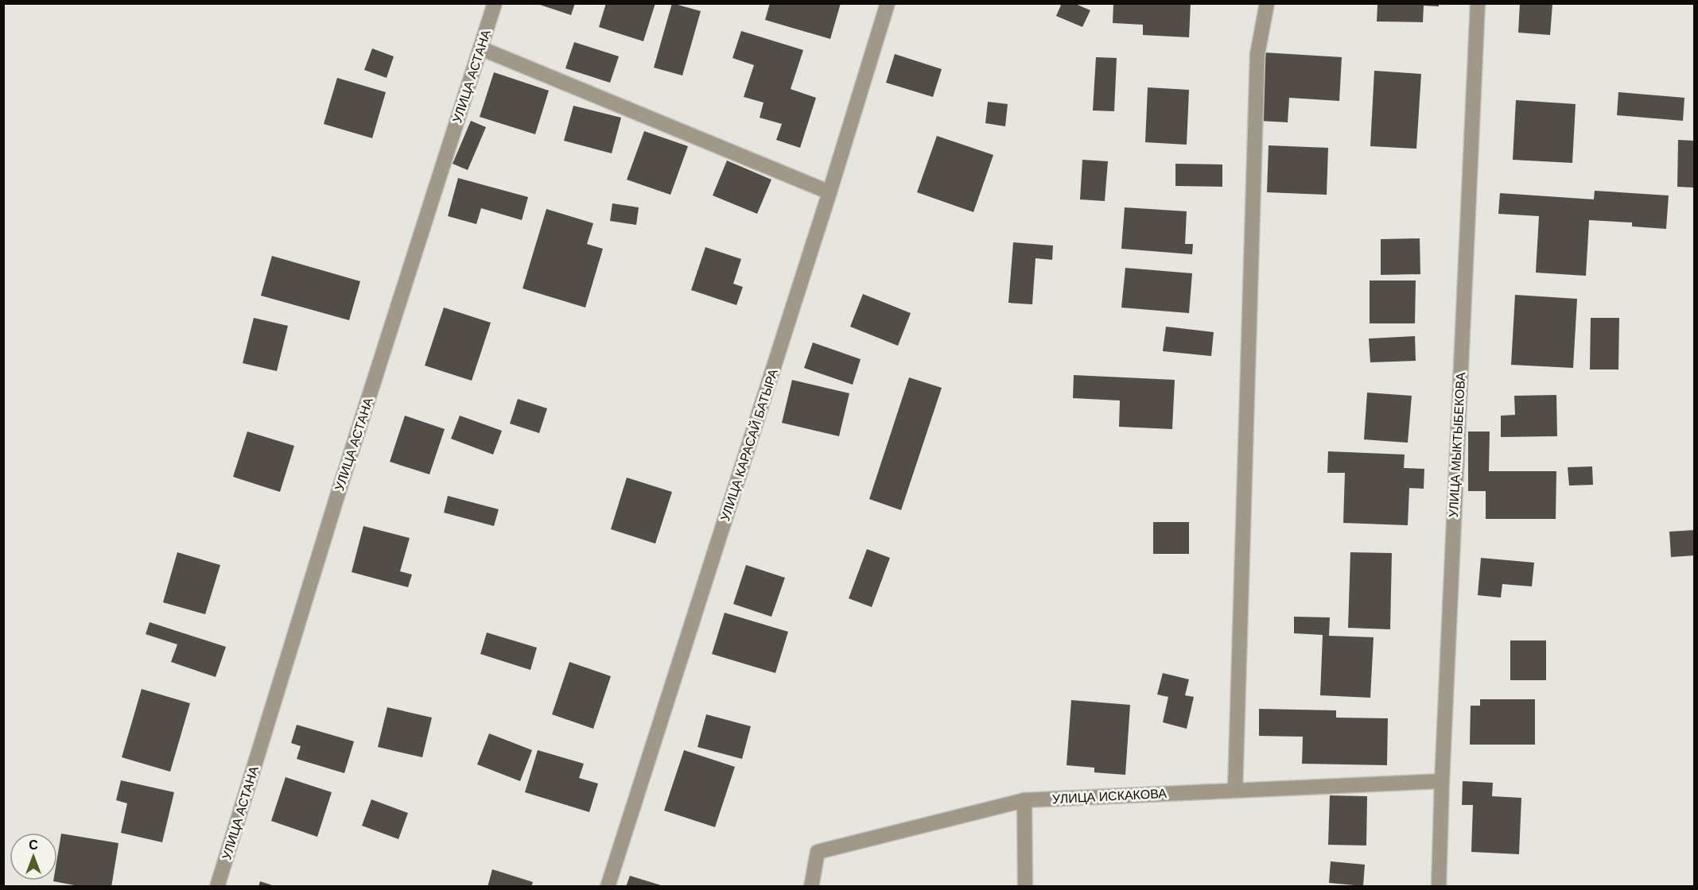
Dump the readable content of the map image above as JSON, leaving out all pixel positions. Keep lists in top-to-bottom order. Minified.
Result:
{"streets":{"street":["УЛИЦА АСТАНА","УЛИЦА КАРАСАЙ БАТЫРА","УЛИЦА МЫКТЫБЕКОВА","УЛИЦА ИСКАКОВА"]},"crossings":[["УЛИЦА МЫКТЫБЕКОВА","УЛИЦА ИСКАКОВА"]],"north":"top"}
